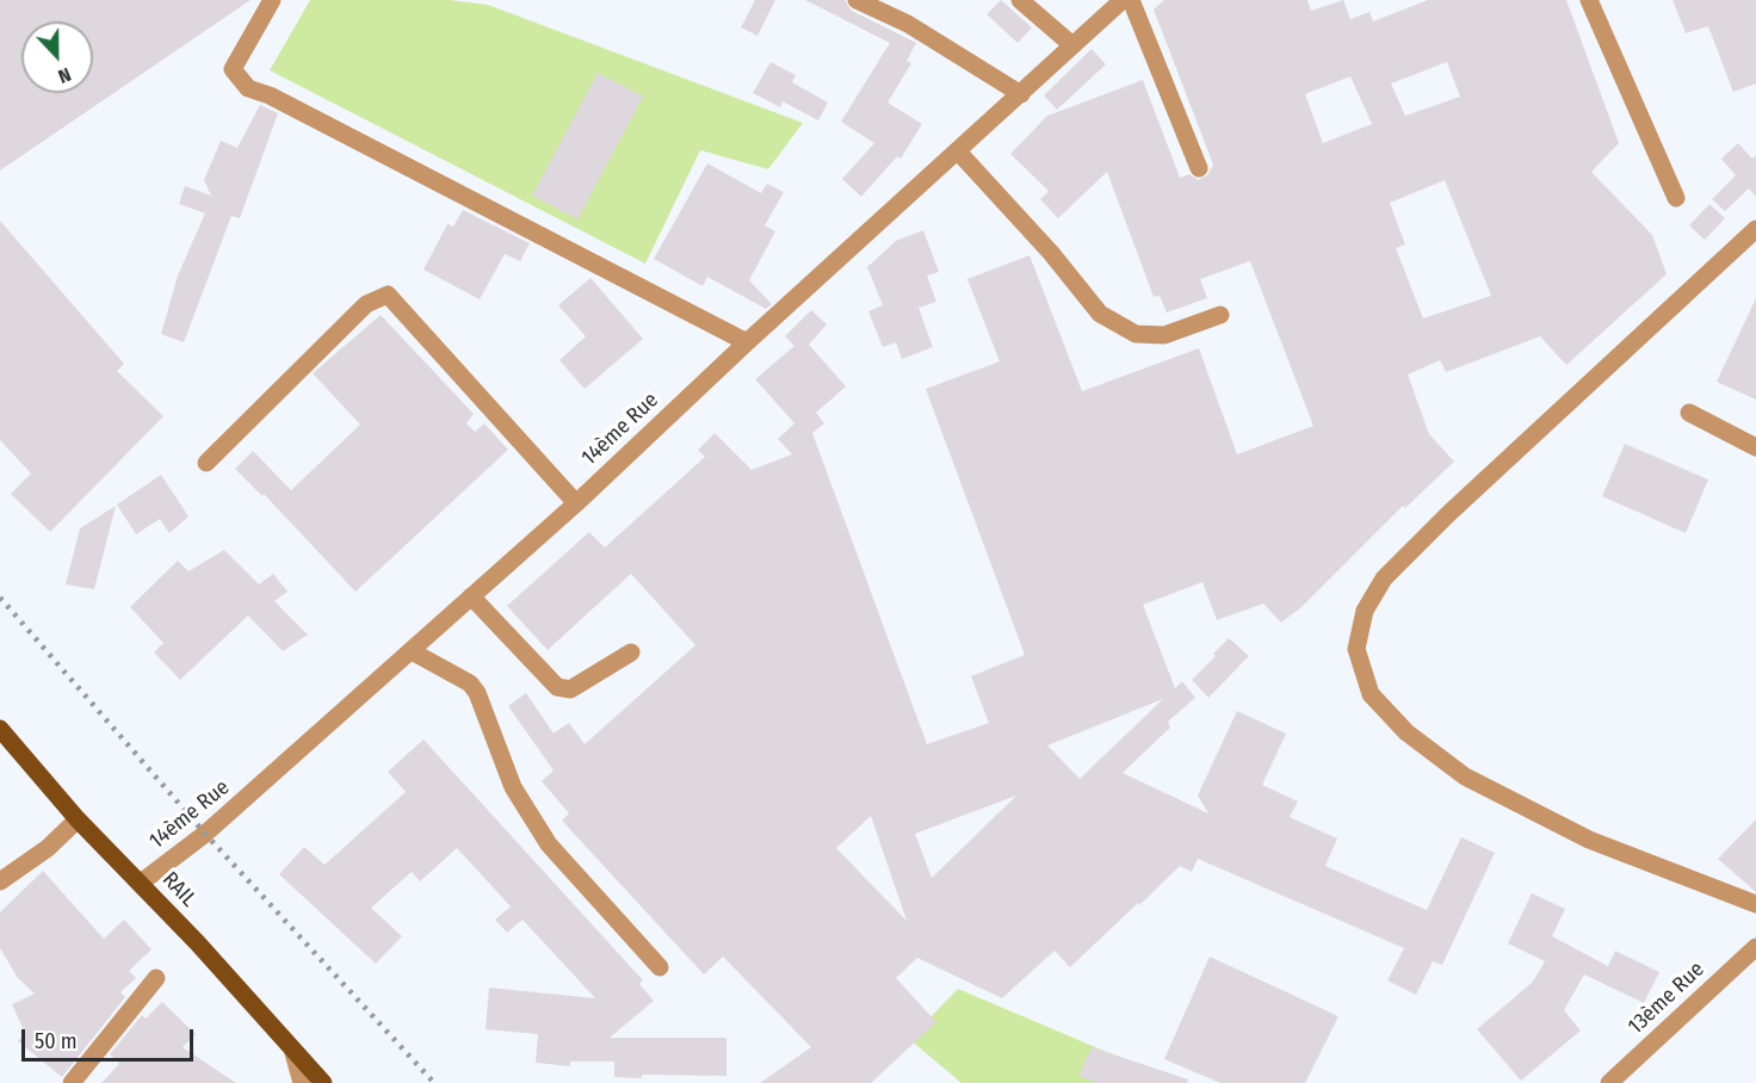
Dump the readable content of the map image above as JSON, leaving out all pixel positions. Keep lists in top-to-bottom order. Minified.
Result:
{"streets":{"main road":["RAIL"],"street":["14ème Rue","13ème Rue"]},"crossings":[["14ème Rue","RAIL"]],"scale_bar":"50 m","north":"bottom"}
